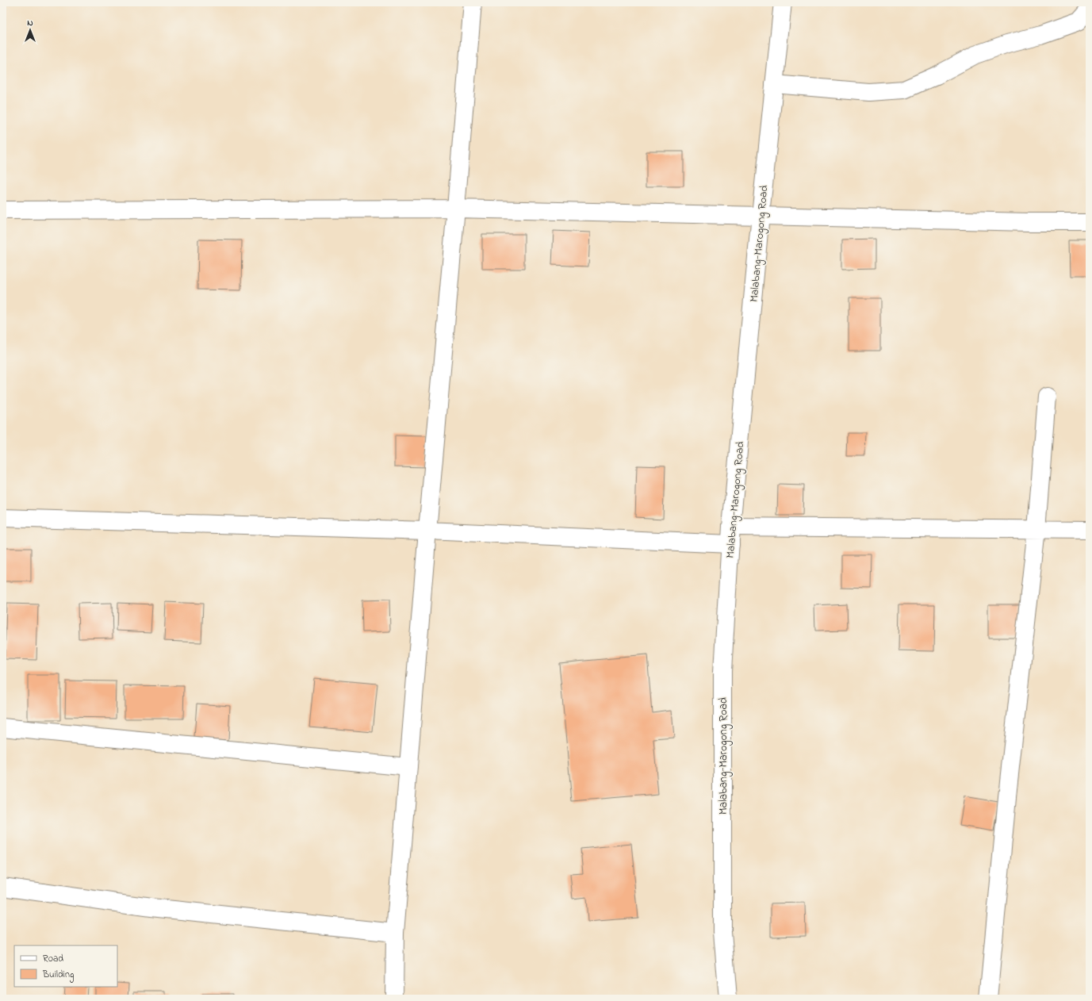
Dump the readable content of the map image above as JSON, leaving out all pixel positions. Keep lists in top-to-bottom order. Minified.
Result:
{"streets":{"street":["Malabang-Marogong Road"]},"legend":["Road","Building"],"north":"top"}
